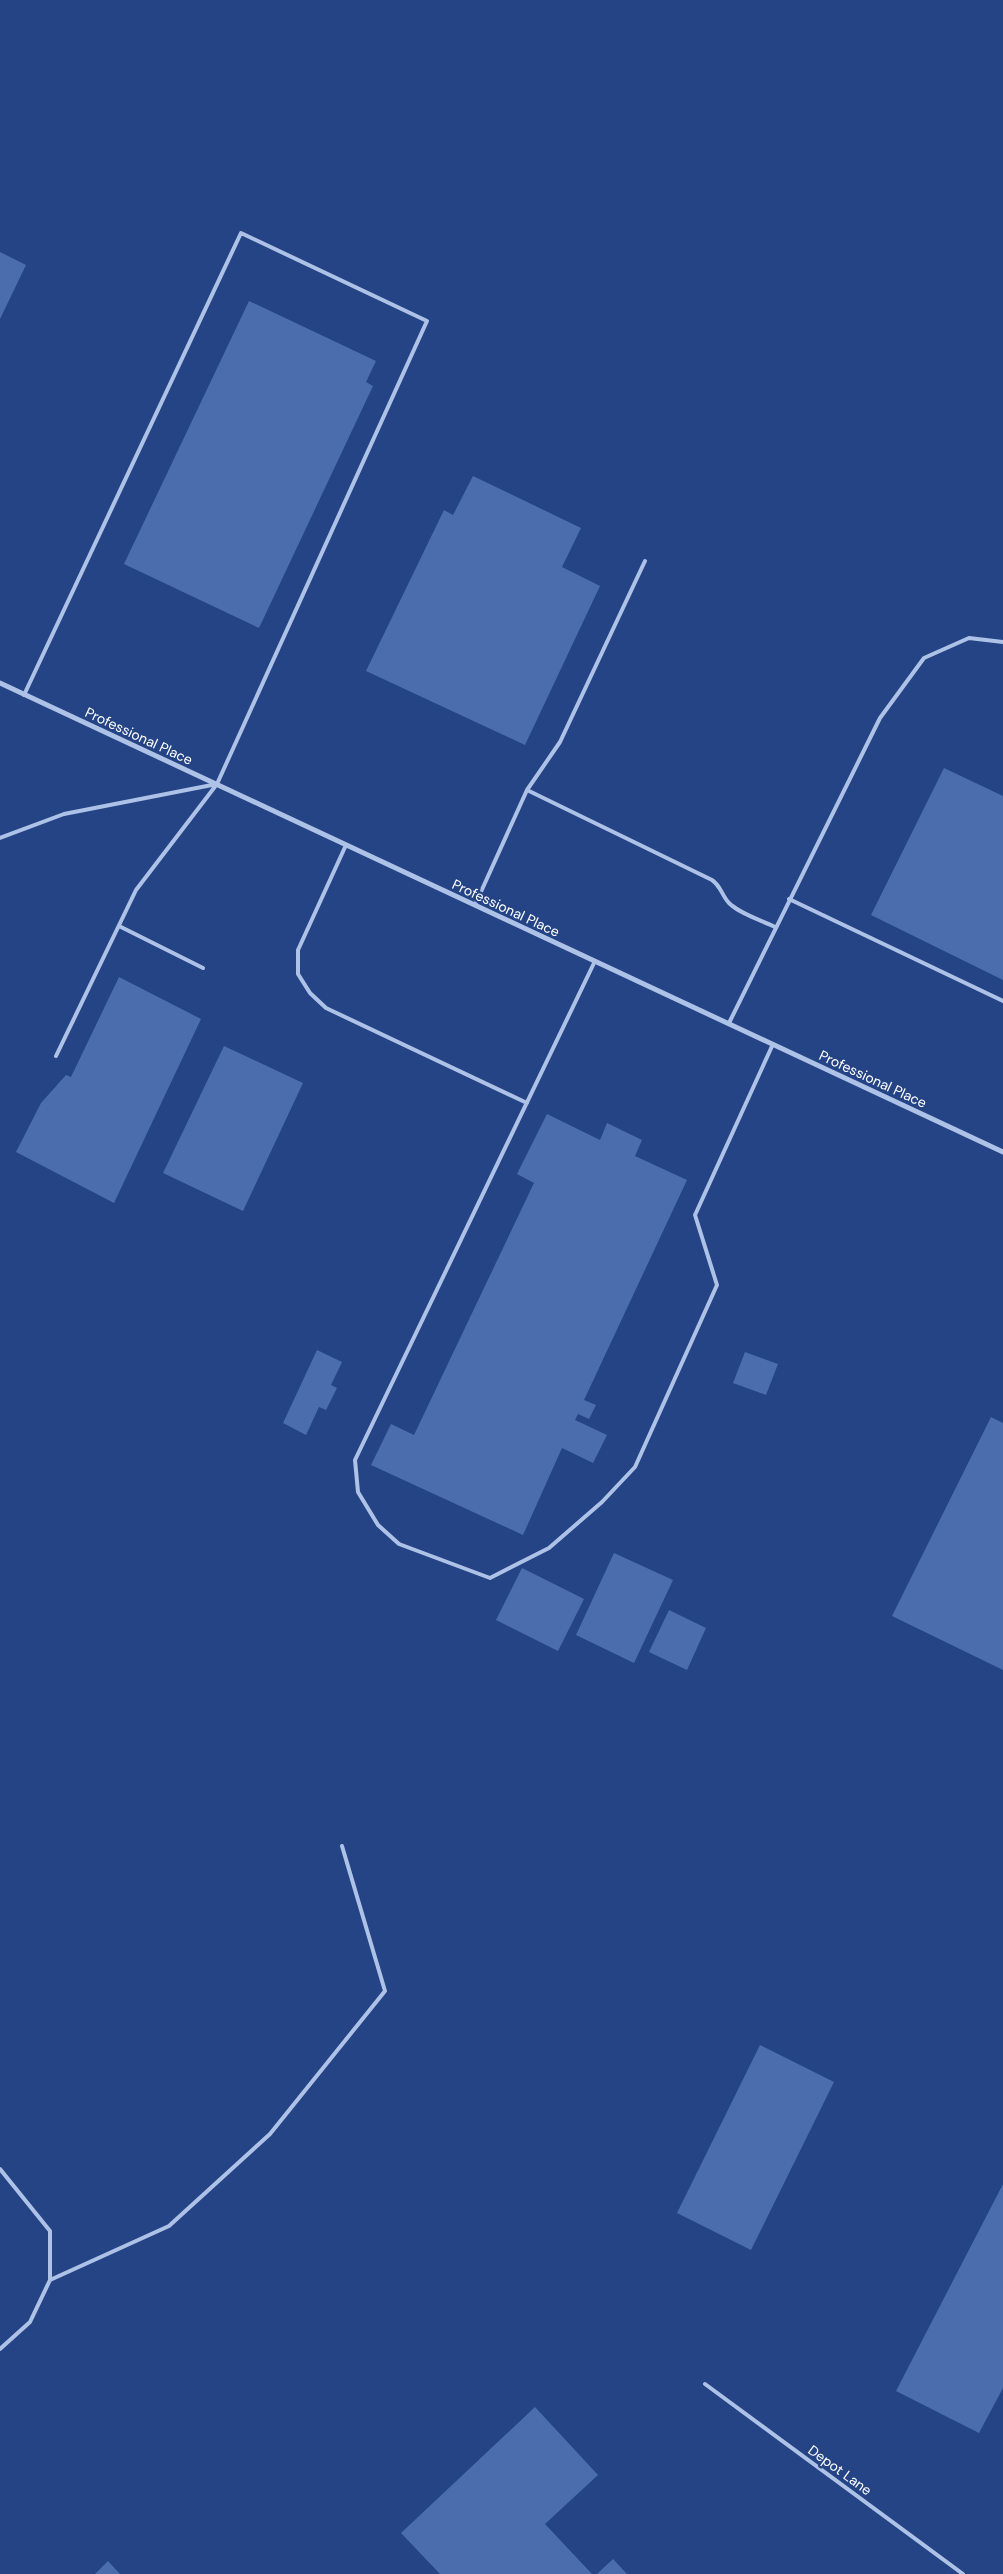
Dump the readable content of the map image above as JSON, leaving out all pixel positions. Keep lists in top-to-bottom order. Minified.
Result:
{"streets":{"street":["Professional Place"],"lane":["Depot Lane"]}}
